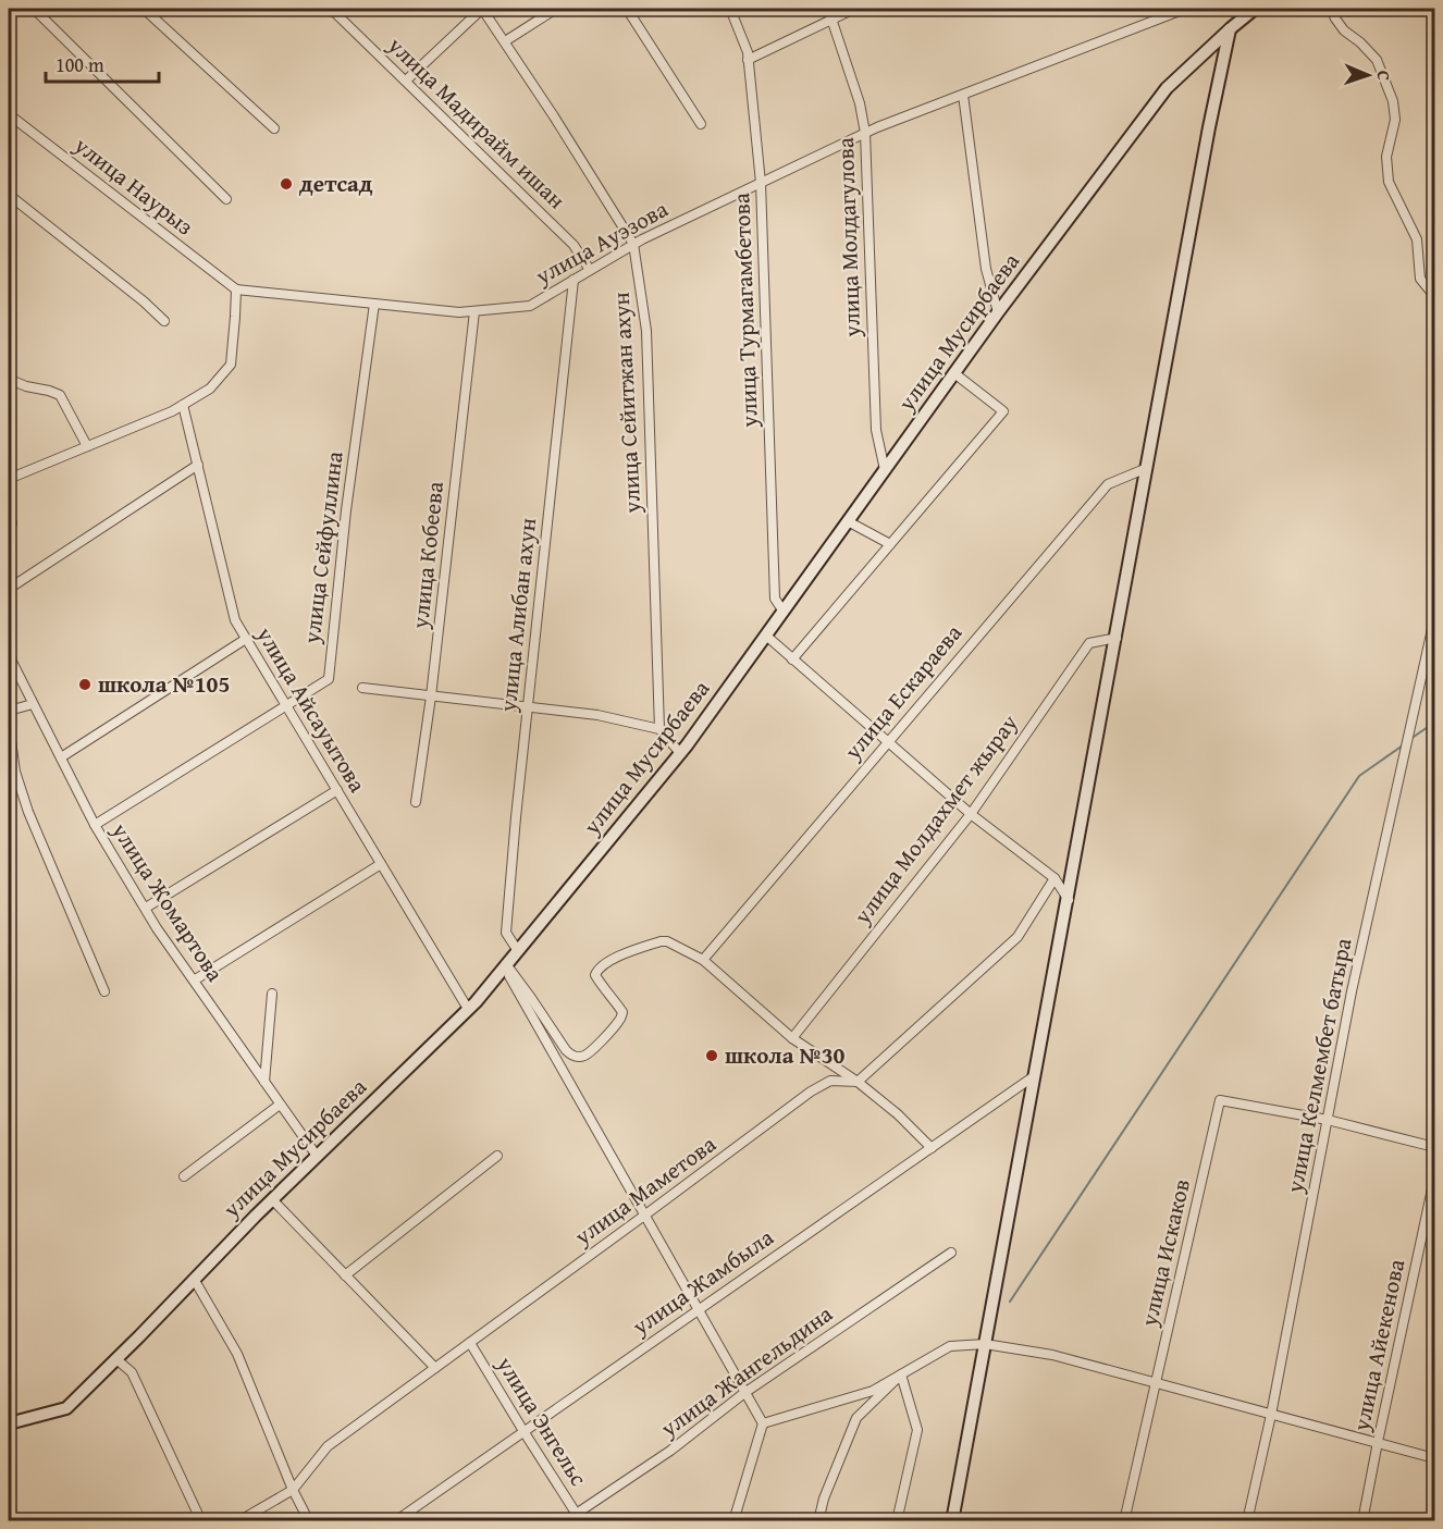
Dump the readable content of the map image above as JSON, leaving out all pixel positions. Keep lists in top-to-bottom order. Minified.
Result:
{"streets":{"street":["улица Мадирайм ишан","улица Наурыз","улица Молдагулова","улица Ауэзова","улица Турмагамбетова","улица Мусирбаева","улица Сейитжан ахун","улица Сейфуллина","улица Кобеева","улица Алибан ахун","улица Ескараева","улица Айсауытова","улица Молдахмет жырау","улица Жомартова","улица Келмембет батыра","улица Маметова","улица Искаков","улица Жамбыла","улица Айекенова","улица Жангельдина","улица Энгельс"]},"crossings":[["улица Мадирайм ишан","улица Ауэзова"],["улица Наурыз","улица Ауэзова"],["улица Молдагулова","улица Ауэзова"],["улица Молдагулова","улица Мусирбаева"],["улица Ауэзова","улица Турмагамбетова"],["улица Ауэзова","улица Сейитжан ахун"],["улица Ауэзова","улица Сейфуллина"],["улица Ауэзова","улица Кобеева"],["улица Ауэзова","улица Алибан ахун"],["улица Турмагамбетова","улица Мусирбаева"],["улица Мусирбаева","улица Алибан ахун"],["улица Мусирбаева","улица Айсауытова"],["улица Мусирбаева","улица Жомартова"],["улица Сейфуллина","улица Айсауытова"],["улица Сейфуллина","улица Жомартова"],["улица Келмембет батыра","улица Искаков"],["улица Маметова","улица Энгельс"],["улица Жамбыла","улица Энгельс"],["улица Жангельдина","улица Энгельс"]],"places":["детсад","школа №105","школа №30"],"scale_bar":"100 m","north":"right"}
